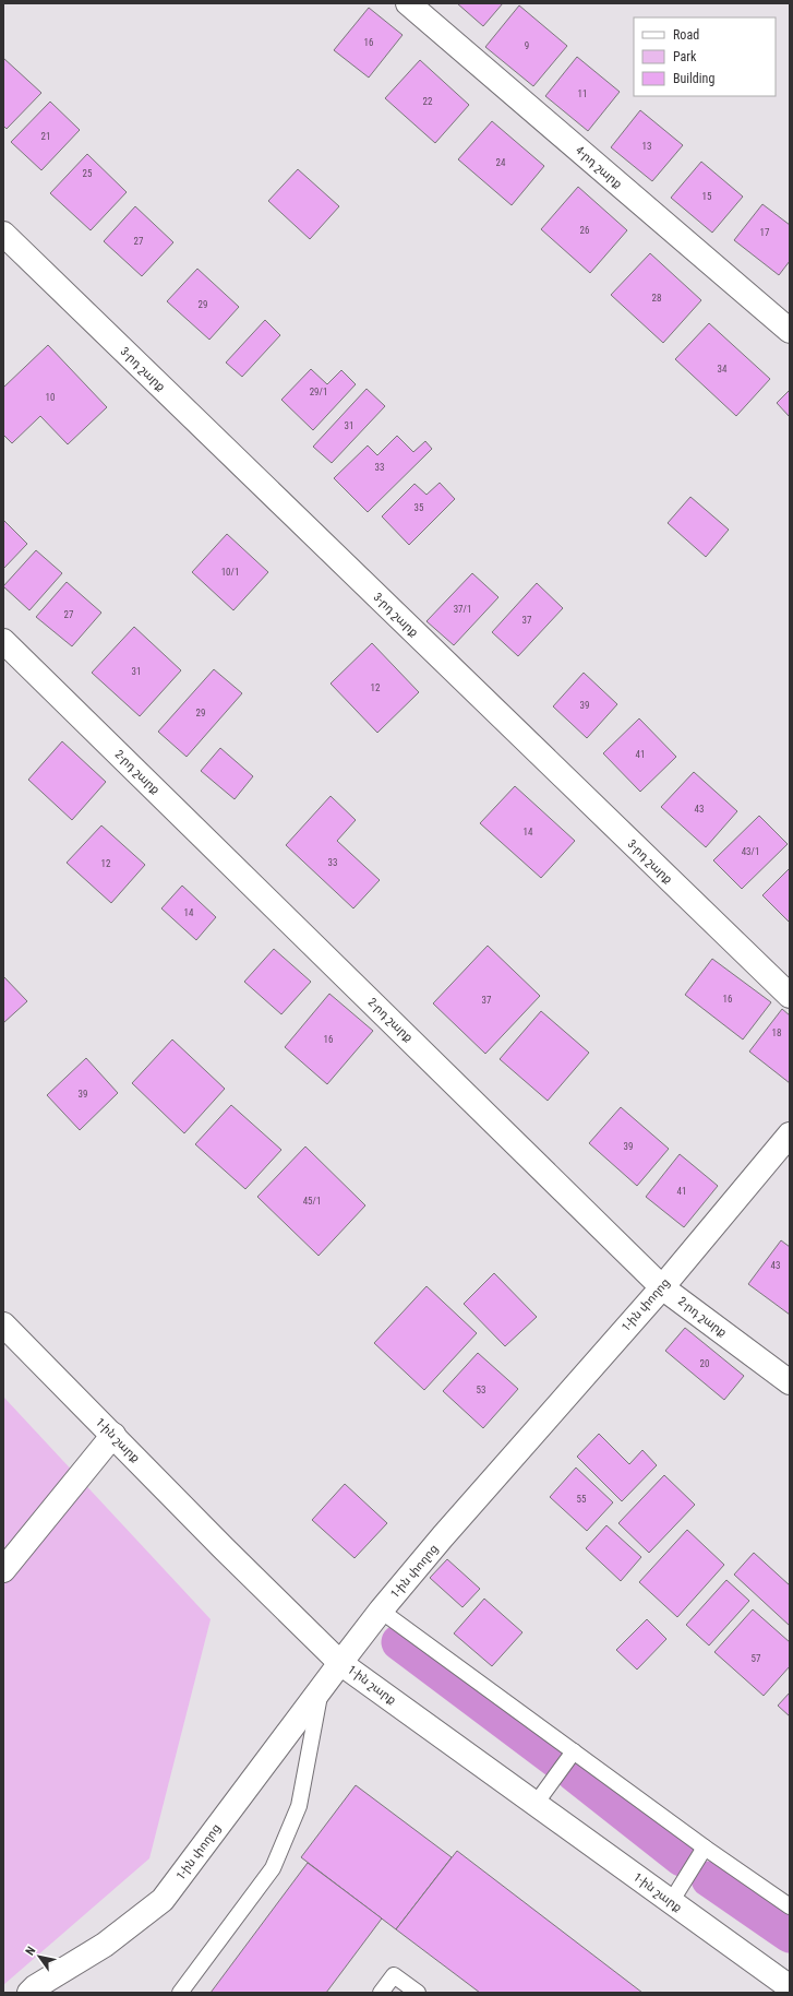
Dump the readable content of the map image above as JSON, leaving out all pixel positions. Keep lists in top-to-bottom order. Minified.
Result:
{"streets":{"street":["4-րդ շարք","3-րդ շարք","2-րդ շարք","1-ին փողոց","1-ին շարք"]},"crossings":[["2-րդ շարք","1-ին փողոց"],["1-ին փողոց","1-ին շարք"]],"house_numbers":["16","9","11","22","21","13","24","25","15","26","17","27","28","29","34","29/1","10","31","33","35","10/1","37/1","27","37","31","12","39","29","41","43","14","43/1","33","12","14","16","37","18","16","39","39","41","45/1","43","20","53","55","57"],"legend":["Road","Park","Building"],"north":"top left"}
